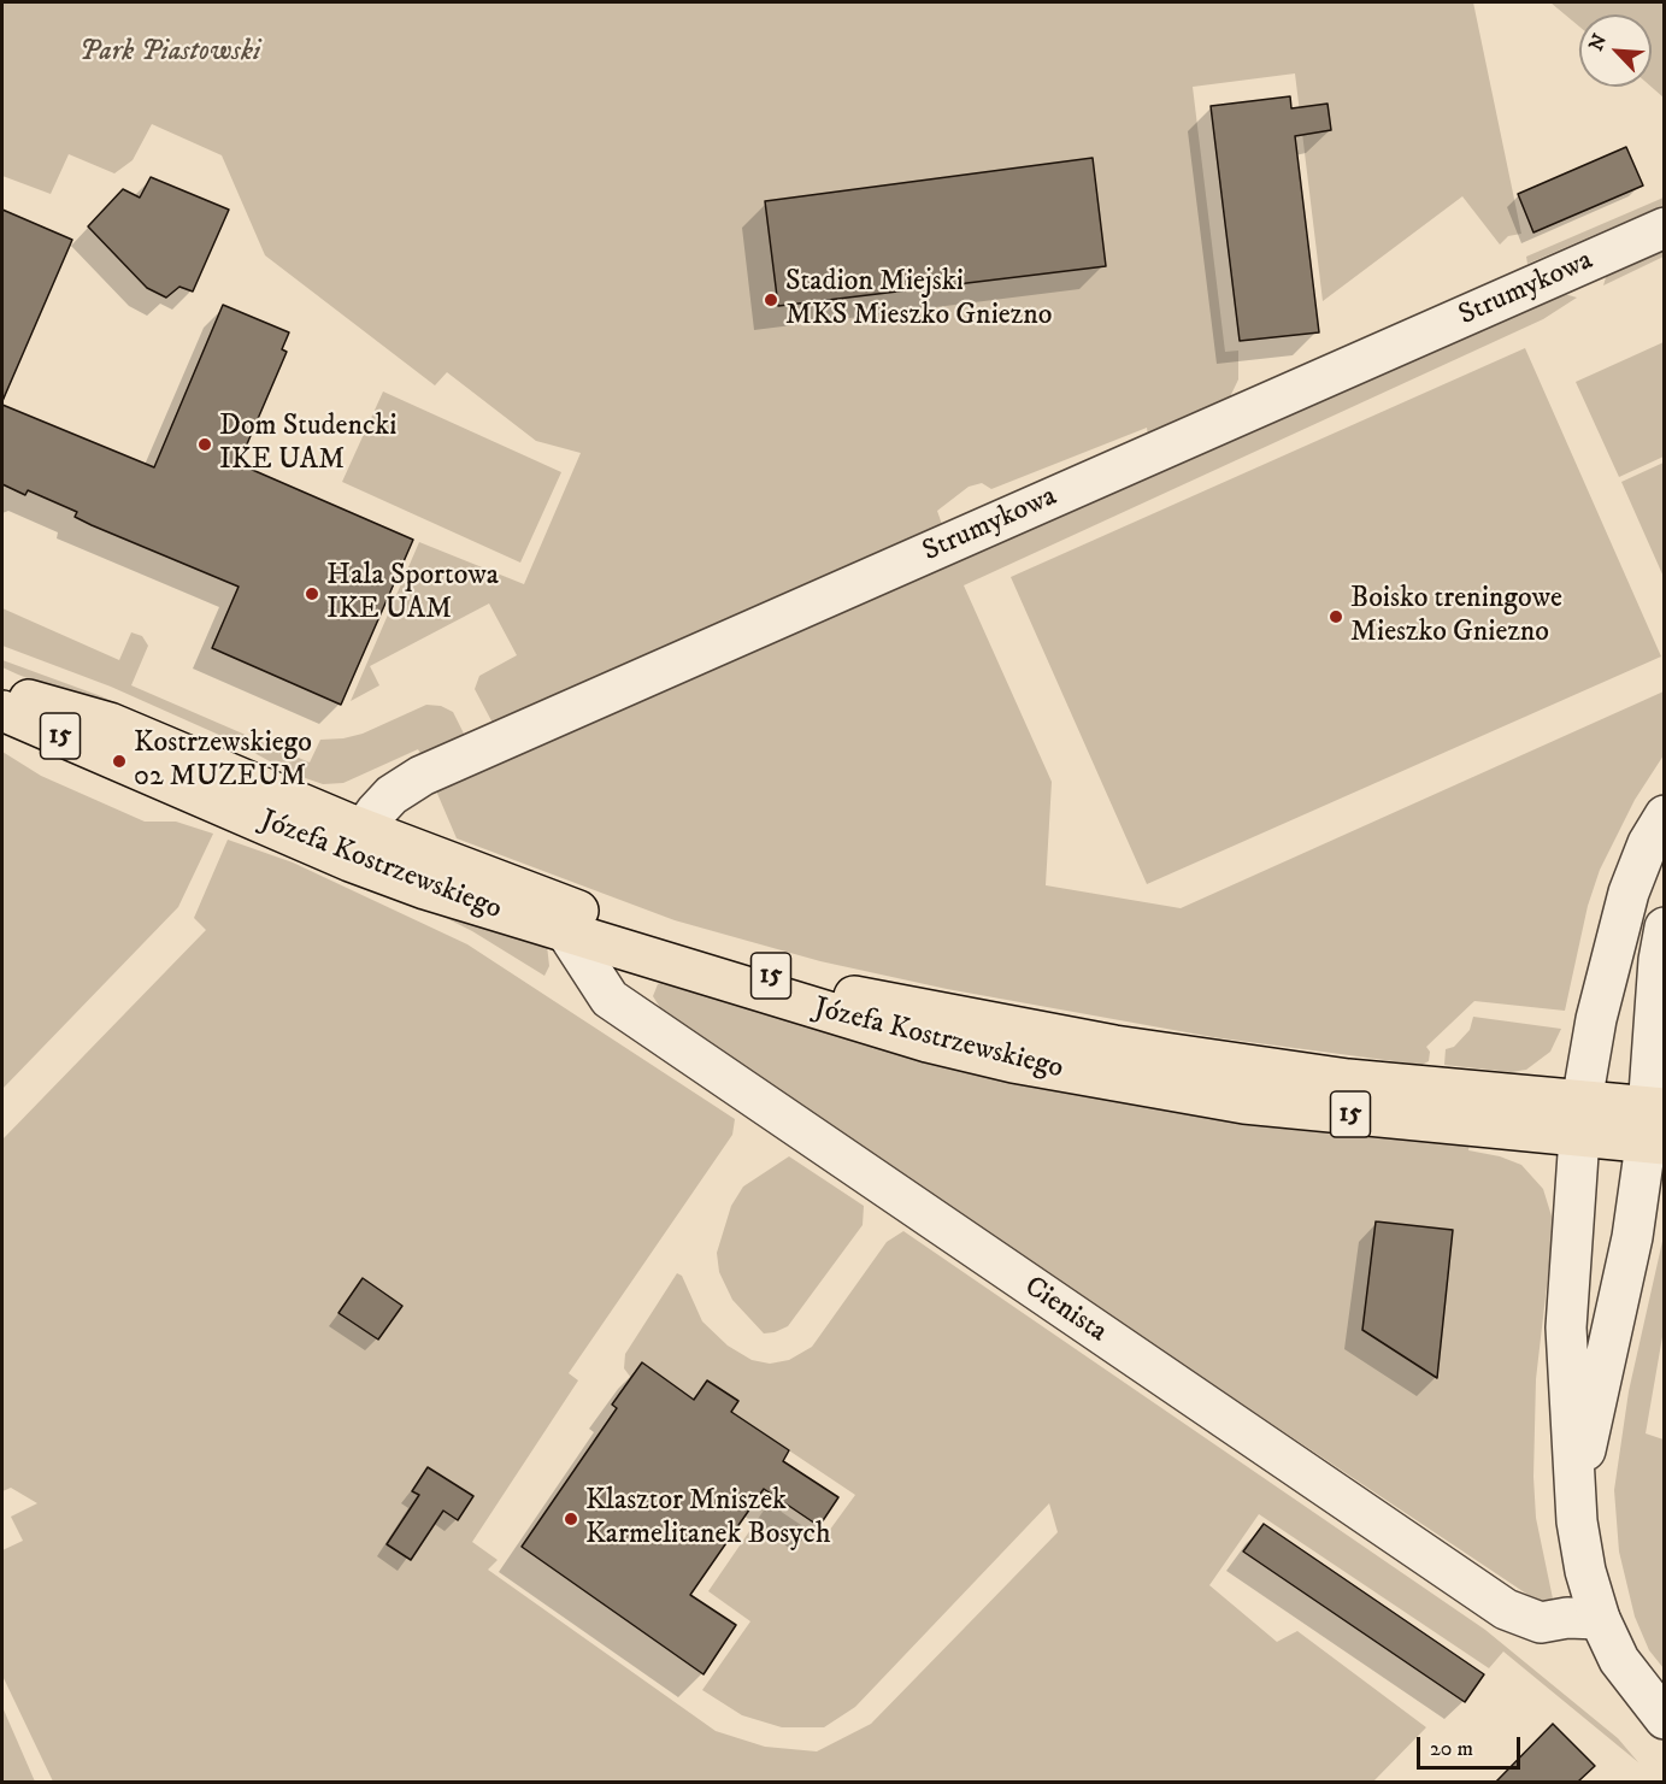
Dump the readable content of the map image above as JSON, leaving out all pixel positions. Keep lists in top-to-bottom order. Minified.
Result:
{"streets":{"main road":["15","Józefa Kostrzewskiego"],"street":["Strumykowa","Cienista"]},"crossings":[["Strumykowa","Józefa Kostrzewskiego"],["Józefa Kostrzewskiego","Cienista"]],"parks":["Park Piastowski"],"places":["Stadion Miejski MKS Mieszko Gniezno","Dom Studencki IKE UAM","Hala Sportowa IKE UAM","Boisko treningowe Mieszko Gniezno","Kostrzewskiego 02 MUZEUM","Klasztor Mniszek Karmelitanek Bosych"],"scale_bar":"20 m","north":"top left"}
